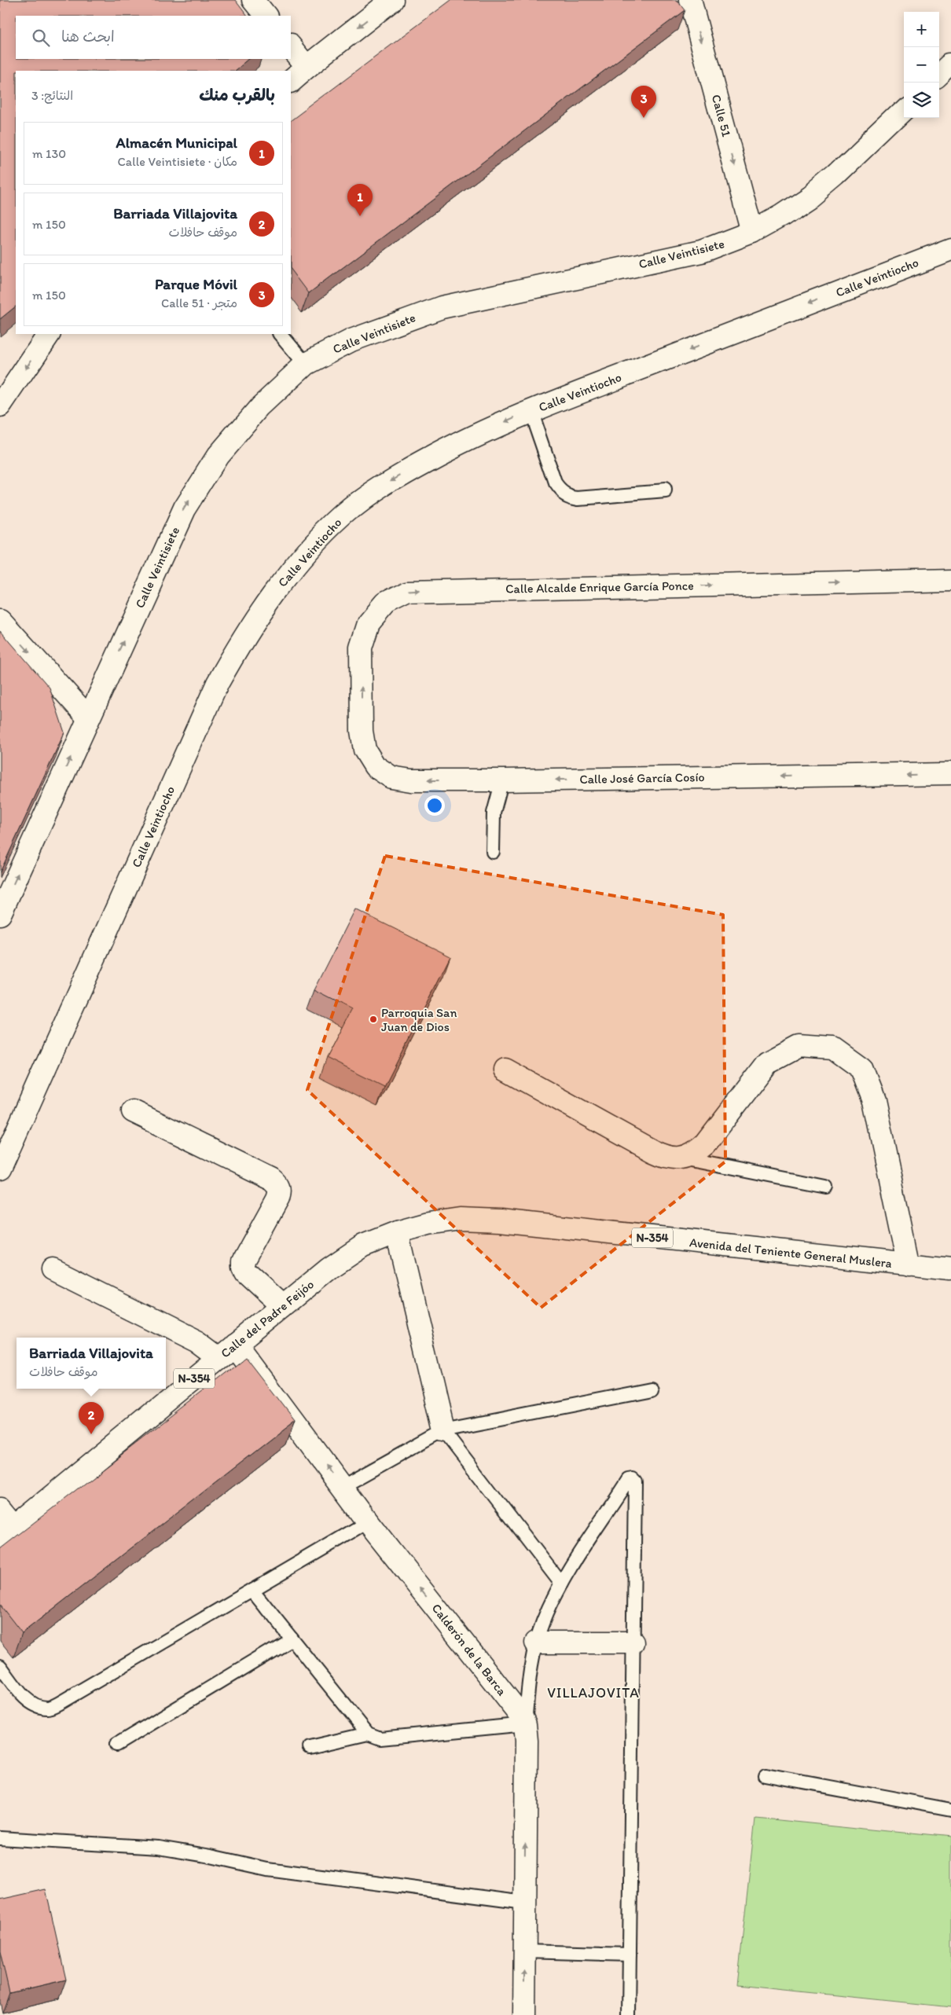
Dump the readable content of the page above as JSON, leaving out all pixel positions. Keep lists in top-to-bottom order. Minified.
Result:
{"streets":{"main road":["Calle 51","Calle Veintisiete","Calle Veintiocho","Calle Alcalde Enrique García Ponce","Calle José García Cosío","N-354","Avenida del Teniente General Muslera","Calle del Padre Feijóo","Calderón de la Barca"]},"crossings":[["Calle 51","Calle Veintisiete"],["Calle Alcalde Enrique García Ponce","Calle José García Cosío"],["N-354","Avenida del Teniente General Muslera"],["Avenida del Teniente General Muslera","Calle del Padre Feijóo"],["Calle del Padre Feijóo","Calderón de la Barca"]],"one_way":["Calle 51","Calle Veintisiete","Calle Veintiocho","Calle Alcalde Enrique García Ponce","Calle José García Cosío","Calderón de la Barca"],"districts":["VILLAJOVITA"],"places":["Parroquia San Juan de Dios"],"page":{"map_buttons":["+","−"],"search":"ابحث هنا","heading":["بالقرب منك","النتائج: 3"],"pins":["3","1","2"],"list":[{"mark":"1","name":"Almacén Municipal","note":"مكان · Calle Veintisiete","value":"130 m"},{"mark":"2","name":"Barriada Villajovita","note":"موقف حافلات","value":"150 m"},{"mark":"3","name":"Parque Móvil","note":"متجر · Calle 51","value":"150 m"}],"popup":["Barriada Villajovita","موقف حافلات"]}}
